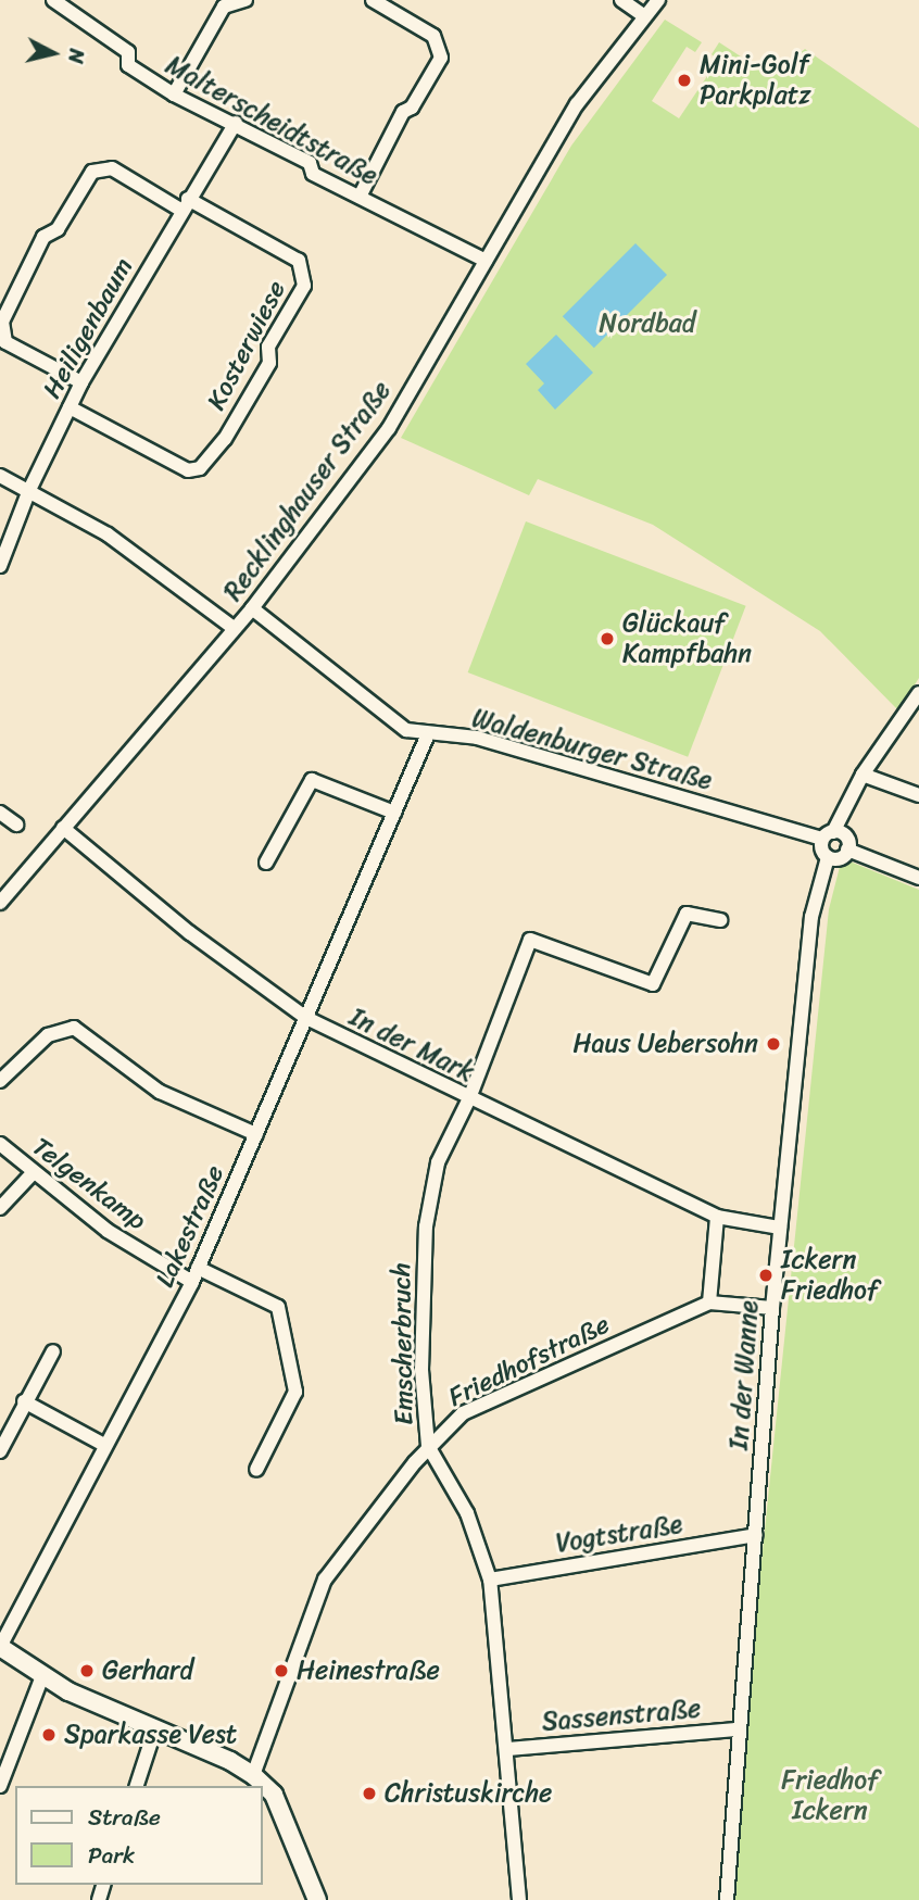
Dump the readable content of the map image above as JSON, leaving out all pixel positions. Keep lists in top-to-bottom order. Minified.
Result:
{"streets":{"street":["Malterscheidtstraße","Heiligenbaum","Kosterwiese","Recklinghauser Straße","Waldenburger Straße","In der Mark","Telgenkamp","Lakestraße","Emscherbruch","Friedhofstraße","In der Wanne","Vogtstraße","Sassenstraße"]},"crossings":[["Malterscheidtstraße","Heiligenbaum"],["Malterscheidtstraße","Recklinghauser Straße"],["Heiligenbaum","Kosterwiese"],["Recklinghauser Straße","Waldenburger Straße"],["Recklinghauser Straße","In der Mark"],["Waldenburger Straße","Lakestraße"],["In der Mark","Lakestraße"],["In der Mark","Emscherbruch"],["In der Mark","In der Wanne"],["Telgenkamp","Lakestraße"],["Emscherbruch","Friedhofstraße"],["Emscherbruch","Vogtstraße"],["Emscherbruch","Sassenstraße"],["Friedhofstraße","In der Wanne"],["In der Wanne","Vogtstraße"],["In der Wanne","Sassenstraße"]],"parks":["Nordbad","Friedhof Ickern"],"places":["Mini-Golf Parkplatz","Glückauf Kampfbahn","Haus Uebersohn","Ickern Friedhof","Gerhard","Heinestraße","Sparkasse Vest","Christuskirche"],"legend":["Straße","Park"],"north":"right"}
